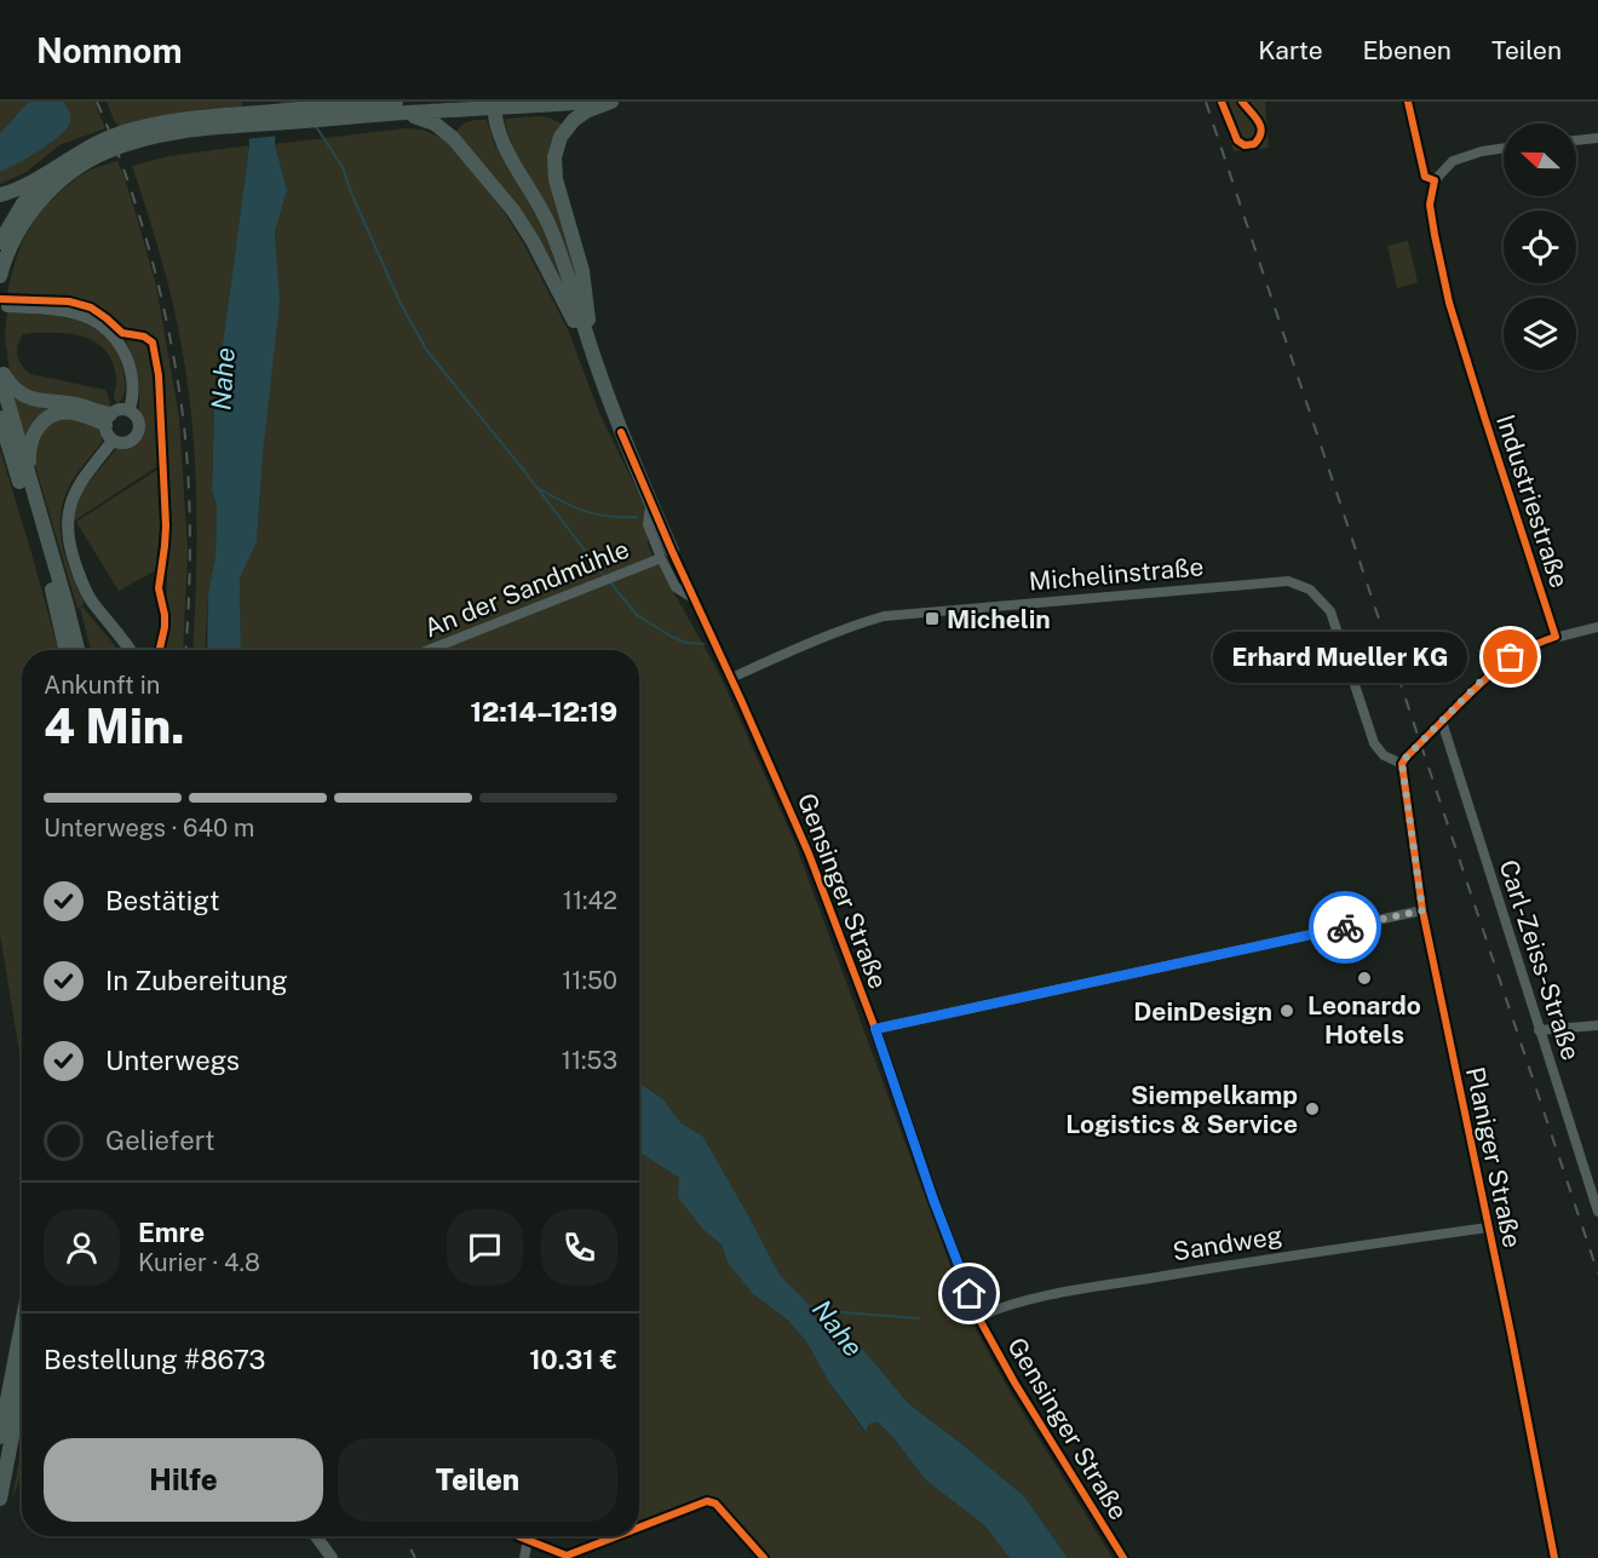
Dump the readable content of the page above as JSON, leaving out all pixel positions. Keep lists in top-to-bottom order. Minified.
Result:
{"streets":{"street":["Industriestraße","Michelinstraße","An der Sandmühle","Gensinger Straße","Carl-Zeiss-Straße","Planiger Straße","Sandweg"]},"crossings":[["Michelinstraße","Gensinger Straße"],["Michelinstraße","Planiger Straße"],["An der Sandmühle","Gensinger Straße"],["Gensinger Straße","Sandweg"],["Planiger Straße","Sandweg"]],"water":["Nahe"],"places":{"transit":["Michelin"],"other":["Erhard Mueller KG","Leonardo Hotels","DeinDesign","Siempelkamp Logistics & Service"]},"north":"left","page":{"header":"Nomnom","nav":["Karte","Ebenen","Teilen"],"bubble":"Erhard Mueller KG","heading":["4 Min.","Ankunft in","12:14–12:19"],"panel":["Emre","Kurier · 4.8","Bestellung #8673","10.31 €"],"bar":"Unterwegs · 640 m","list":[["Bestätigt","11:42"],["In Zubereitung","11:50"],["Unterwegs","11:53"],"Geliefert"],"buttons":["Hilfe","Teilen"]}}
